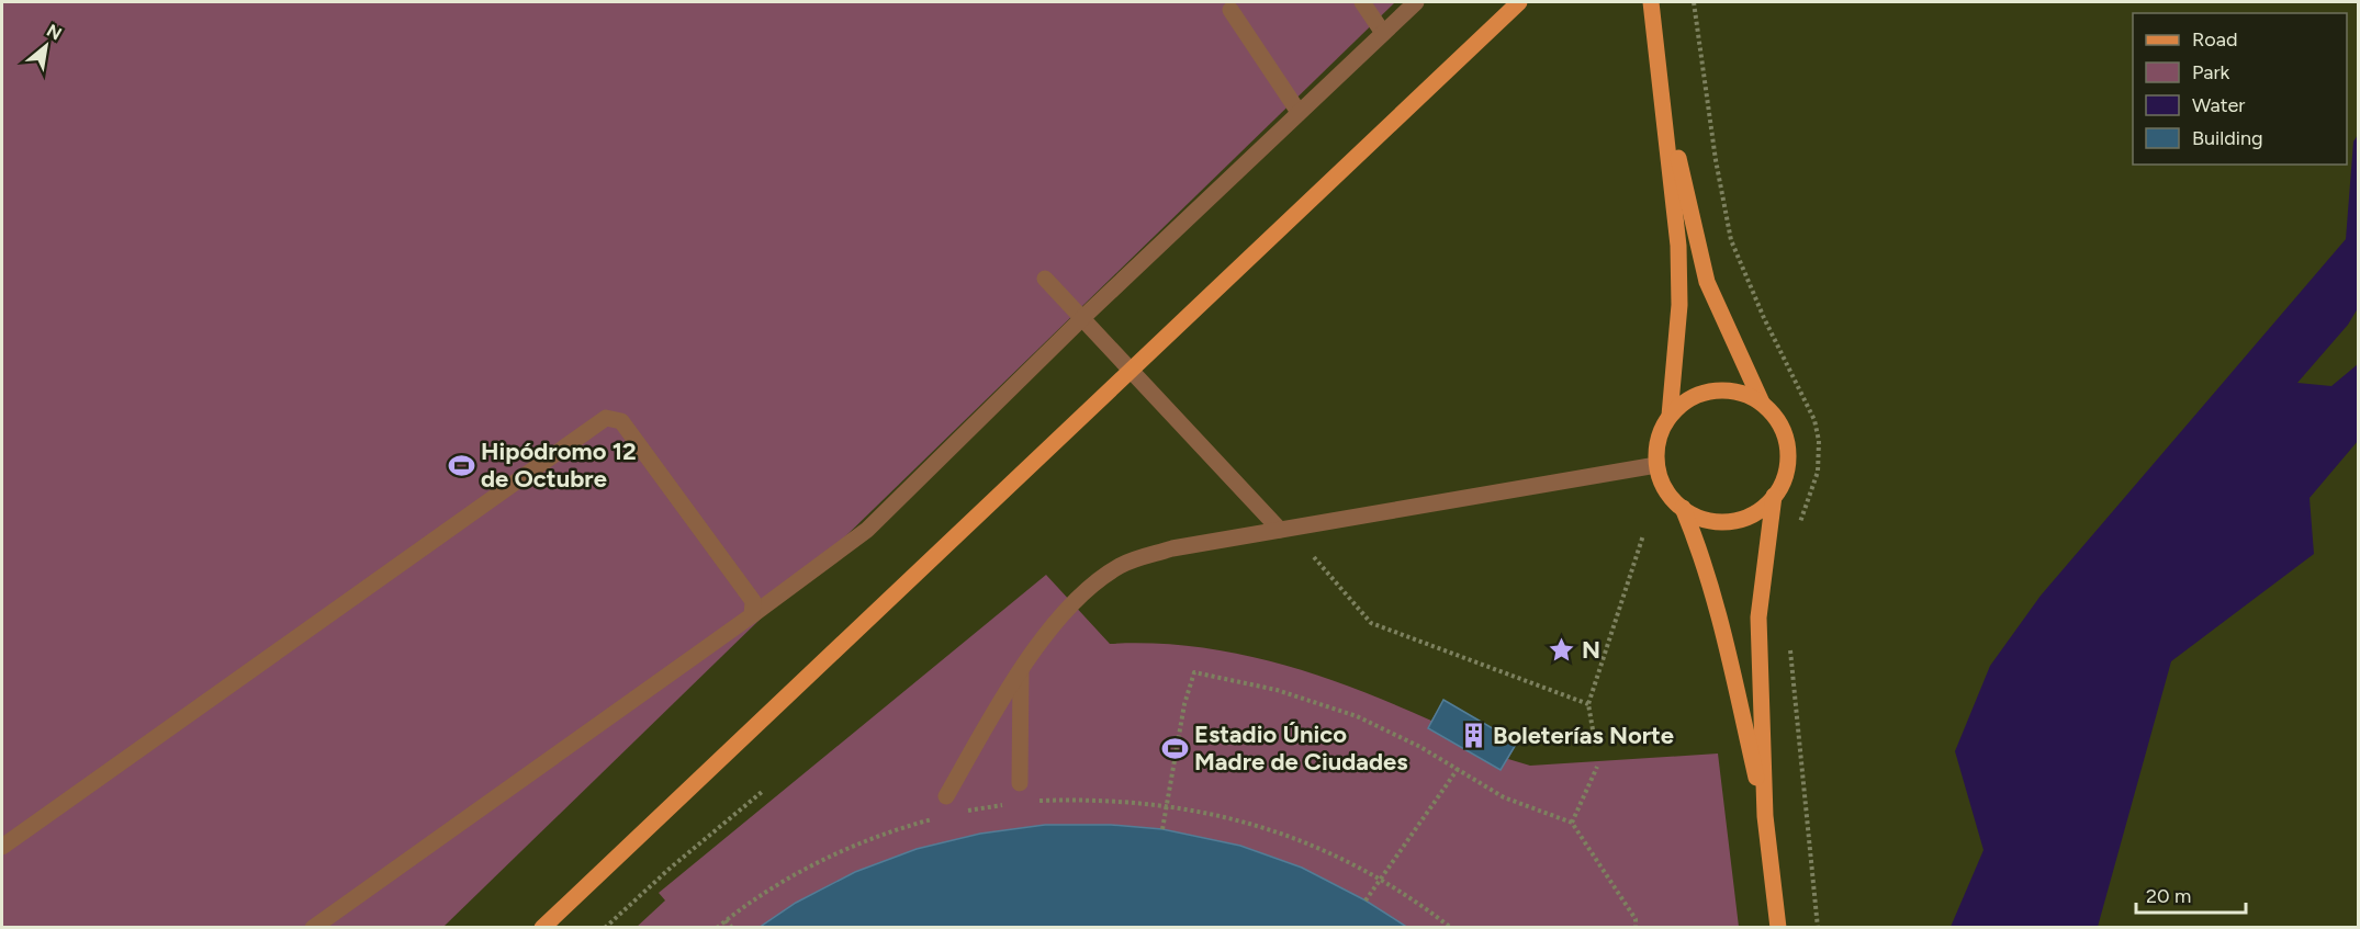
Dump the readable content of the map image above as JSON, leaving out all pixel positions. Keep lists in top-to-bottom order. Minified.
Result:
{"places":{"sports":["Hipódromo 12 de Octubre","Estadio Único Madre de Ciudades"],"place":["N"],"building":["Boleterías Norte"]},"legend":["Road","Park","Water","Building"],"scale_bar":"20 m","north":"top right"}
